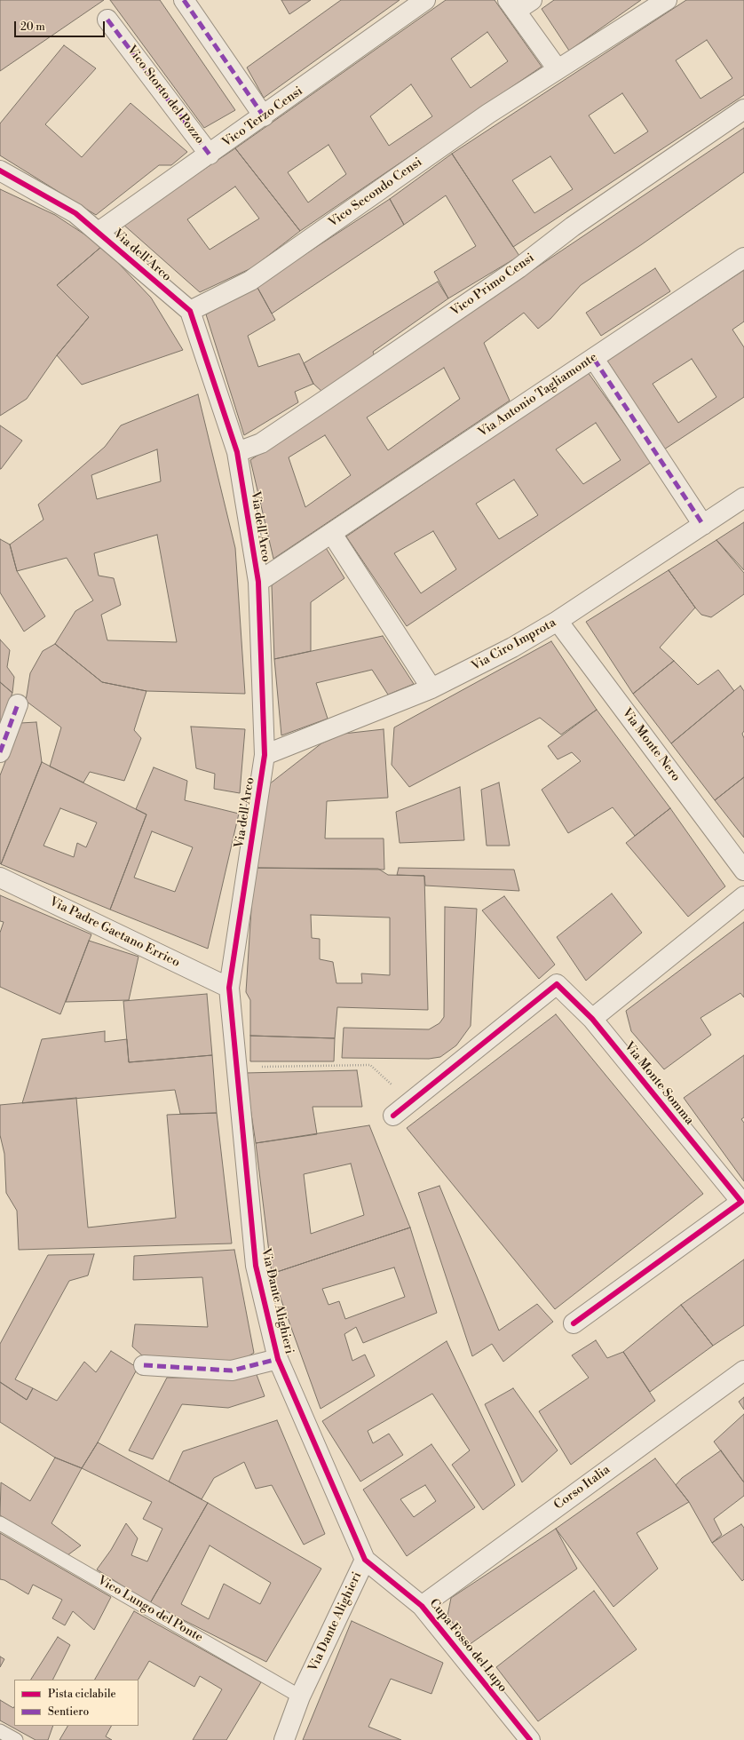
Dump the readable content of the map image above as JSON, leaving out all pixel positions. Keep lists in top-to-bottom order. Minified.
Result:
{"streets":{"street":["Vico Storto del Pozzo","Vico Terzo Censi","Vico Secondo Censi","Via dell'Arco","Vico Primo Censi","Via Antonio Tagliamonte","Via Ciro Improta","Via Monte Nero","Via Padre Gaetano Errico","Via Monte Somma","Via Dante Alighieri","Corso Italia","Cupa Fosso del Lupo"],"lane":["Vico Lungo del Ponte"]},"crossings":[["Vico Storto del Pozzo","Vico Terzo Censi"],["Vico Terzo Censi","Via dell'Arco"],["Vico Secondo Censi","Via dell'Arco"],["Via dell'Arco","Vico Primo Censi"],["Via dell'Arco","Via Antonio Tagliamonte"],["Via dell'Arco","Via Ciro Improta"],["Via dell'Arco","Via Padre Gaetano Errico"],["Via dell'Arco","Via Dante Alighieri"],["Via Ciro Improta","Via Monte Nero"],["Via Padre Gaetano Errico","Via Dante Alighieri"],["Via Dante Alighieri","Vico Lungo del Ponte"],["Via Dante Alighieri","Cupa Fosso del Lupo"],["Corso Italia","Cupa Fosso del Lupo"]],"legend":["Pista ciclabile","Sentiero"],"scale_bar":"20 m"}
